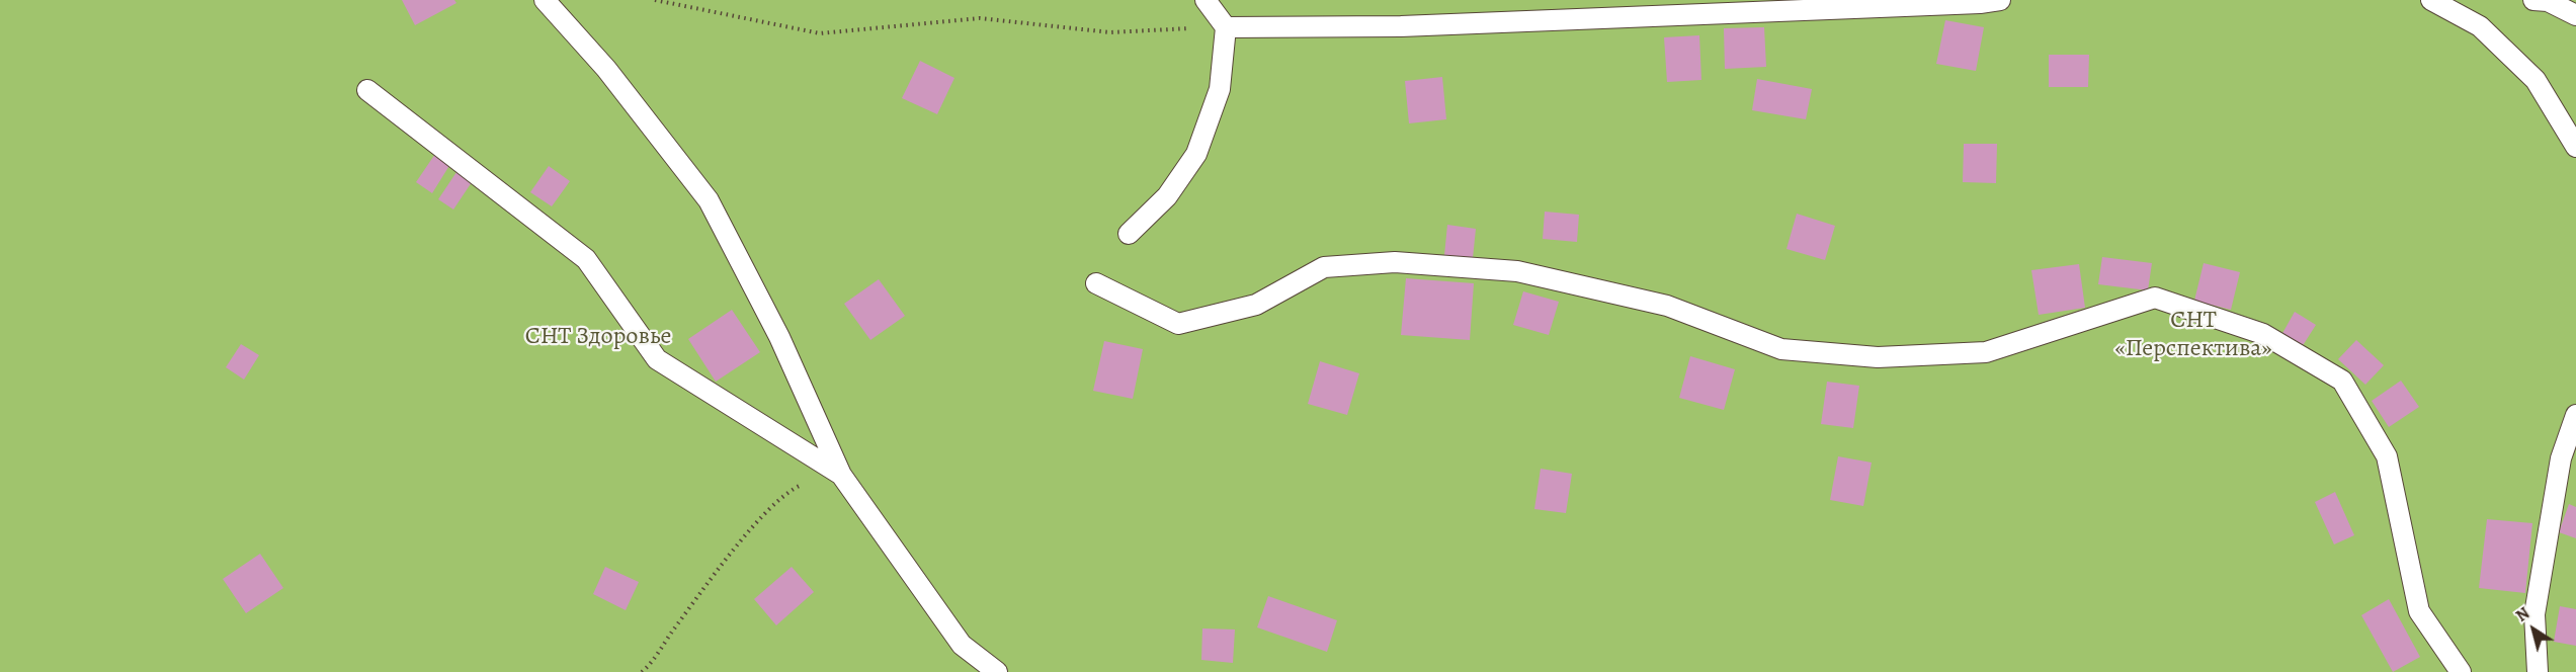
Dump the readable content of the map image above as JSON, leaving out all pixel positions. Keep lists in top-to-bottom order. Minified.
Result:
{"parks":["СНТ «Перспектива»","СНТ Здоровье"],"north":"top left"}
